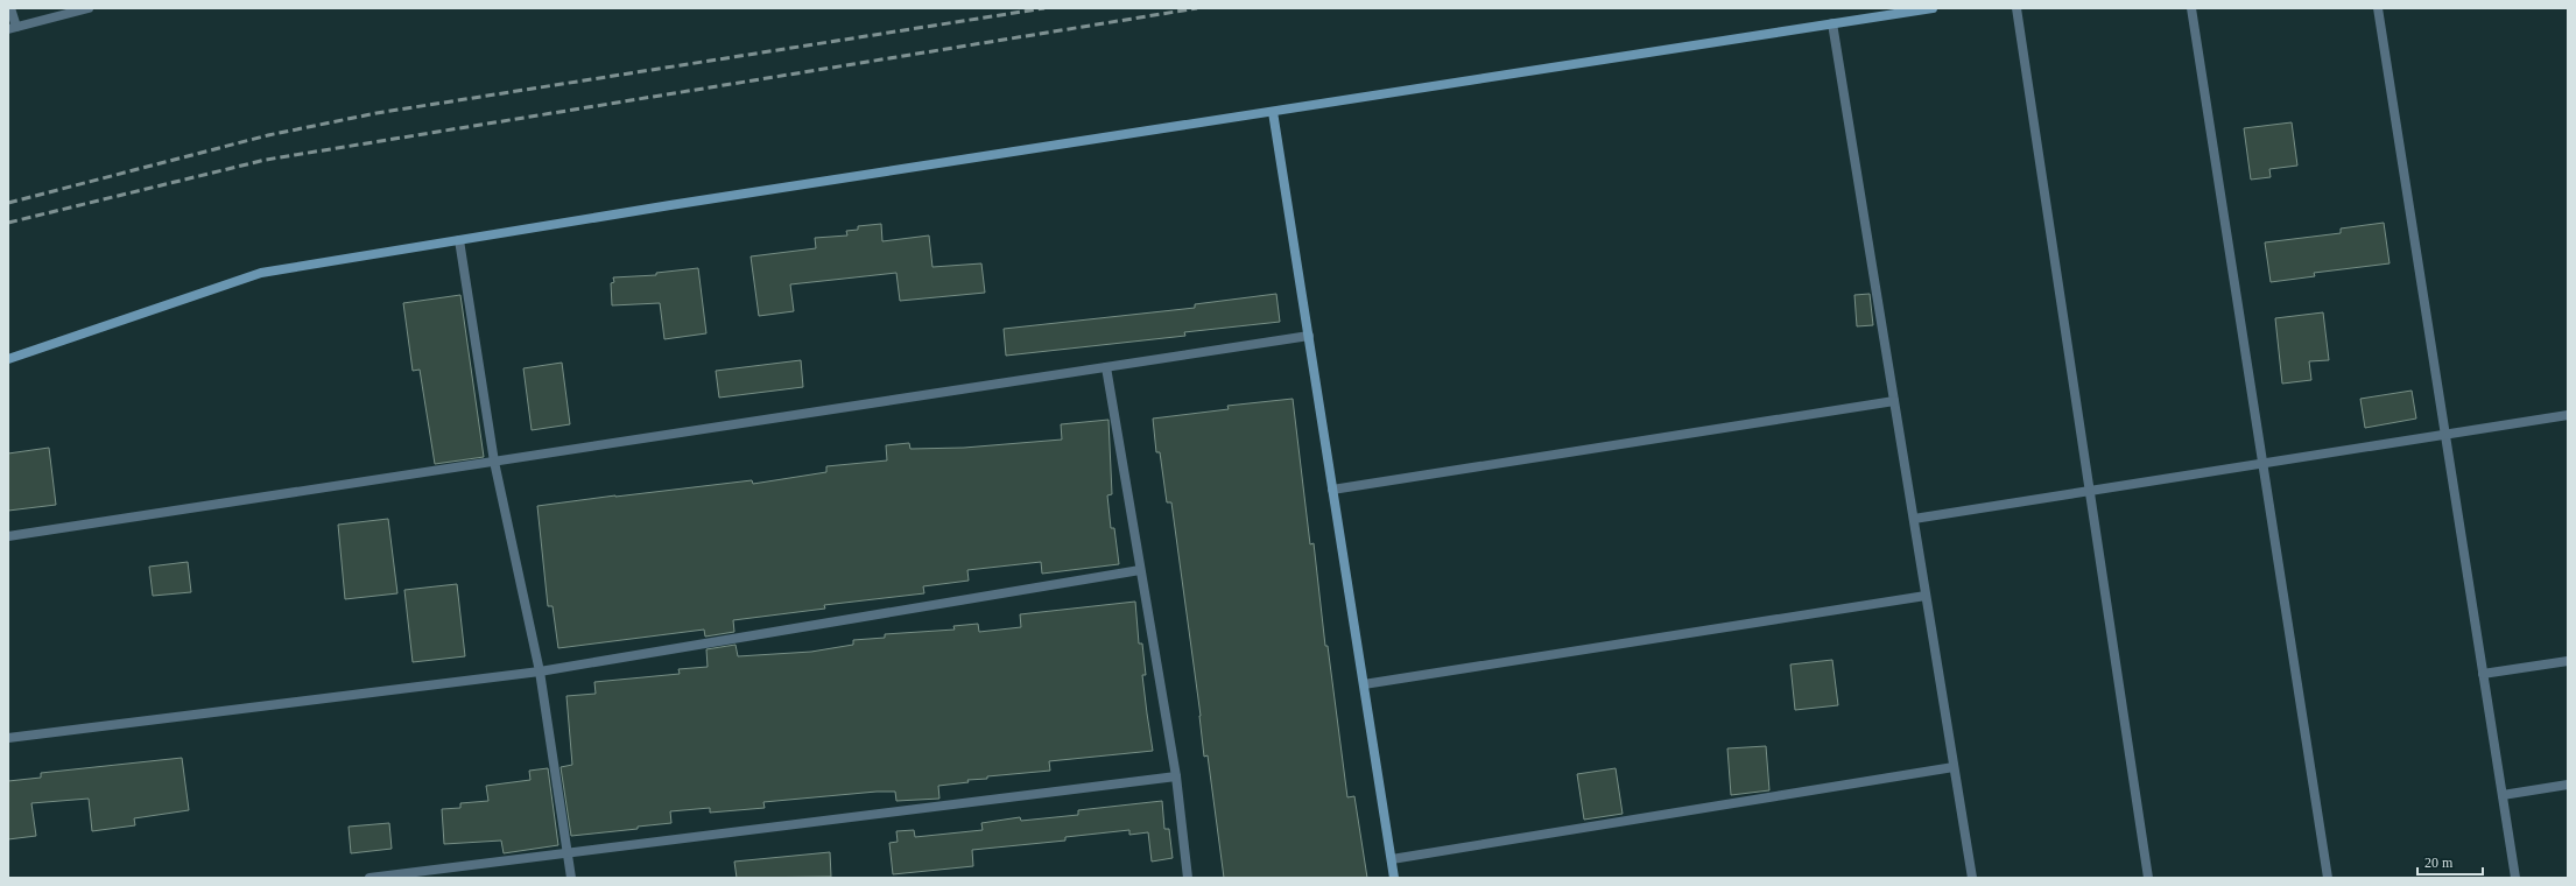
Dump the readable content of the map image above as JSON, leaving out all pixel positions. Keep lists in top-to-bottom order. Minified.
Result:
{"scale_bar":"20 m"}
